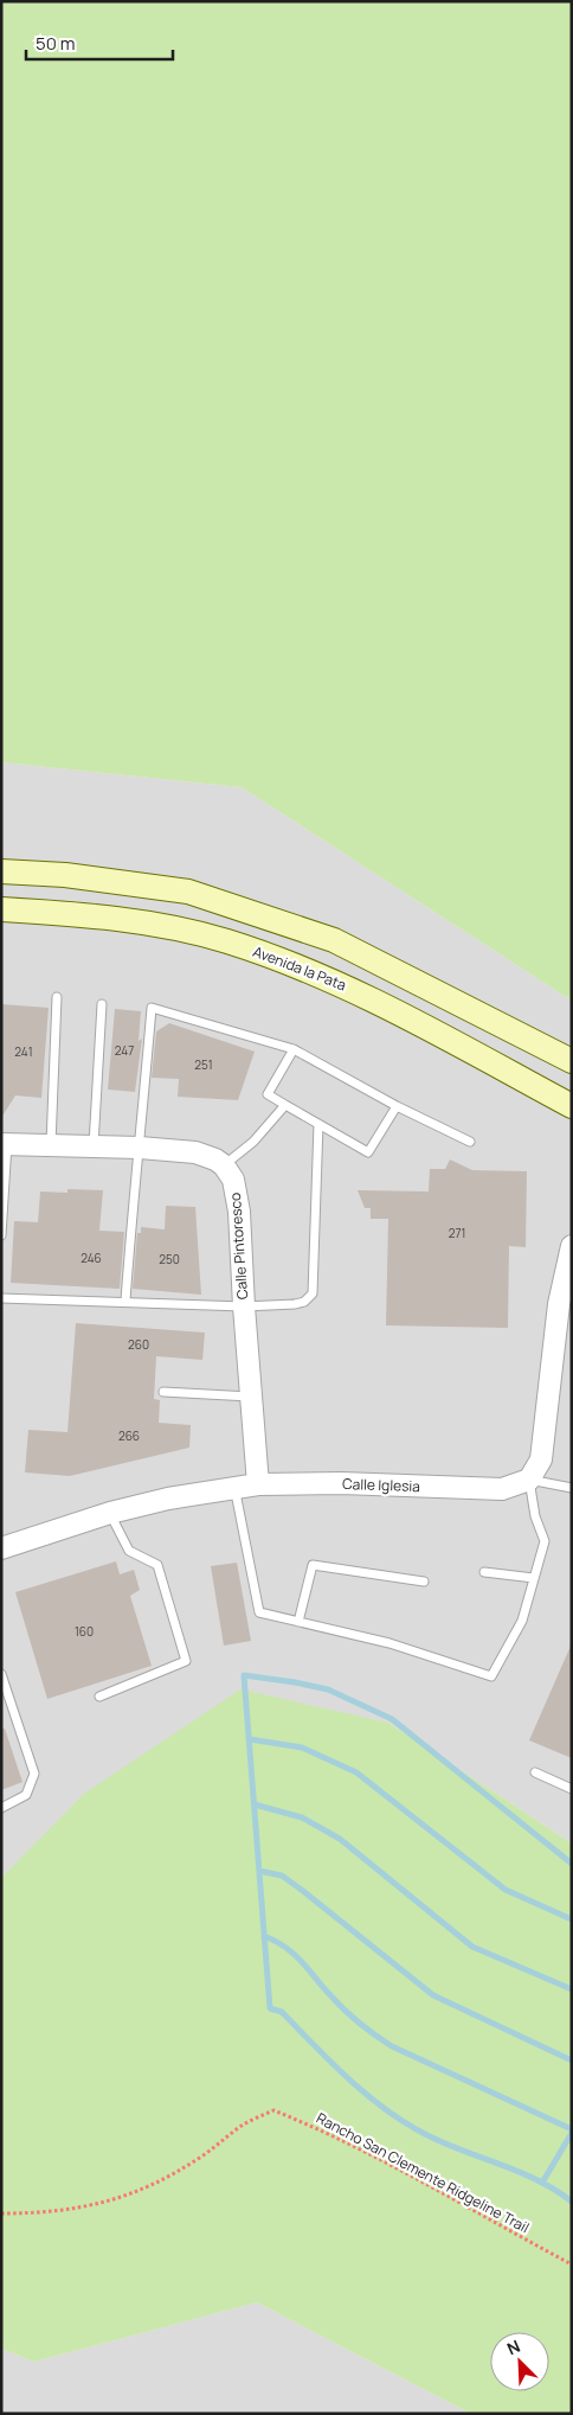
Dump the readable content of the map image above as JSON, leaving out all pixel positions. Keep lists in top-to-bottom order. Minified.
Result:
{"streets":{"main road":["Avenida la Pata"],"street":["Calle Pintoresco","Calle Iglesia"],"path":["Rancho San Clemente Ridgeline Trail"]},"crossings":[["Calle Pintoresco","Calle Iglesia"]],"house_numbers":["247","241","251","271","246","250","260","266","160"],"scale_bar":"50 m","north":"top left"}
